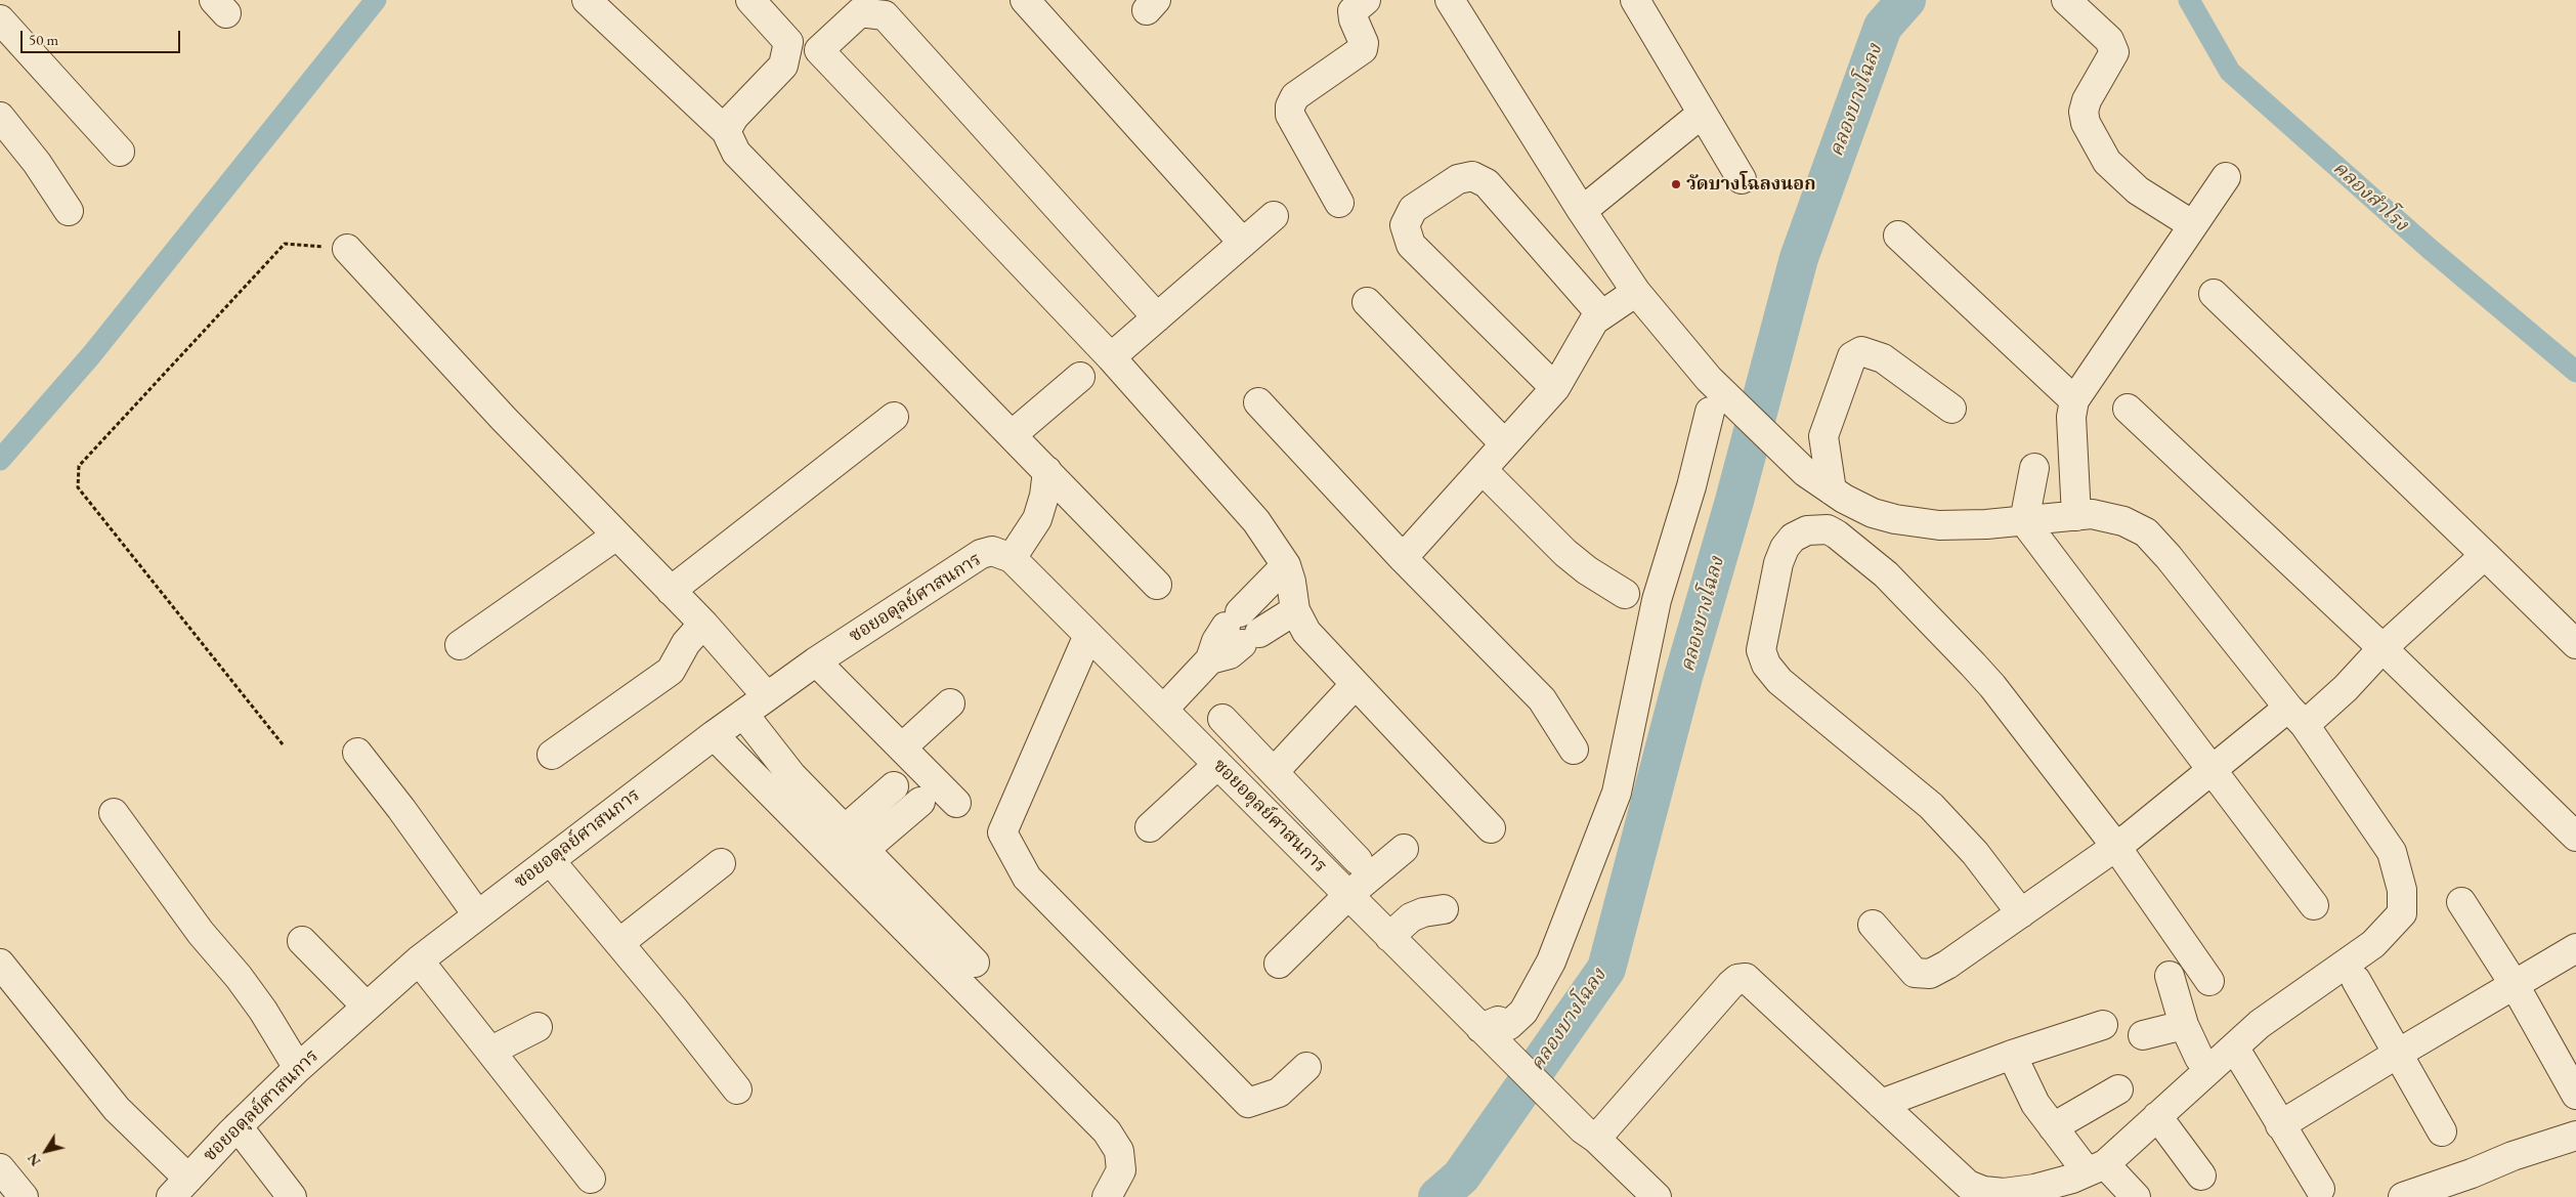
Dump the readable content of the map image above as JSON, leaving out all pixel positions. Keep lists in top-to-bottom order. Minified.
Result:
{"streets":{"street":["ซอยอดุลย์ศาสนการ"]},"water":["คลองบางโฉลง","คลองสำโรง"],"places":["วัดบางโฉลงนอก"],"scale_bar":"50 m","north":"bottom left"}
